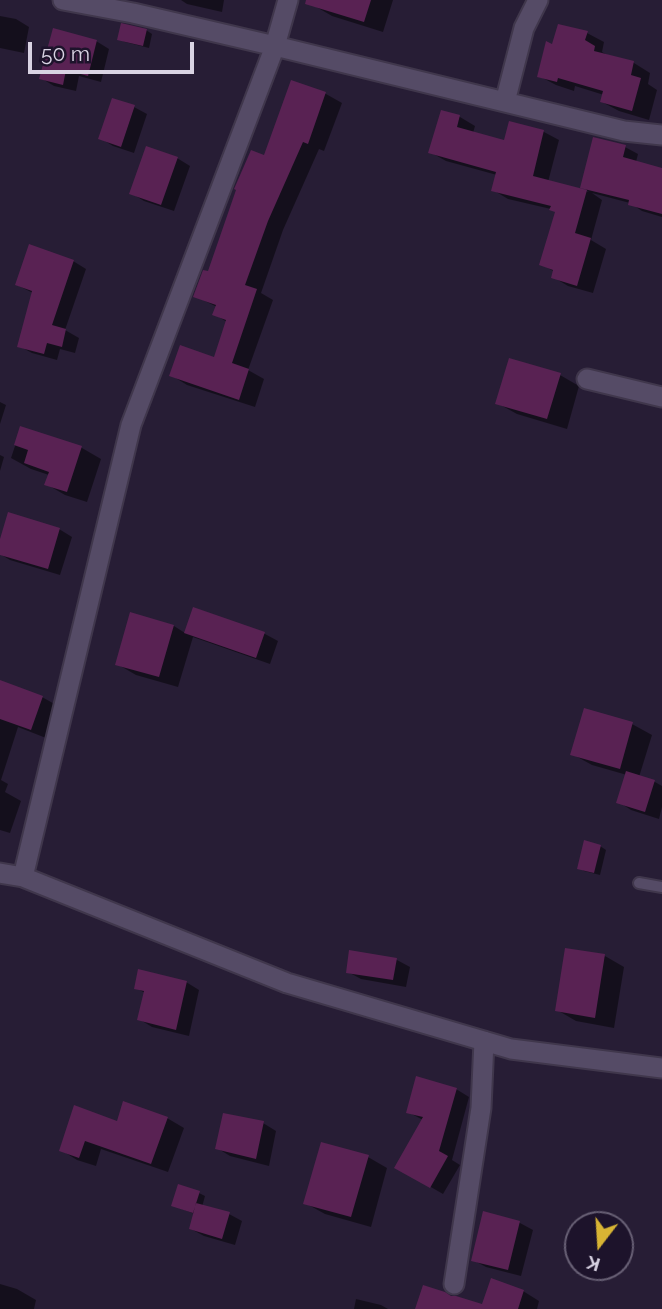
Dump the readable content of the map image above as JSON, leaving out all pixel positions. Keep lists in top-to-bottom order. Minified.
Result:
{"scale_bar":"50 m","north":"bottom"}
